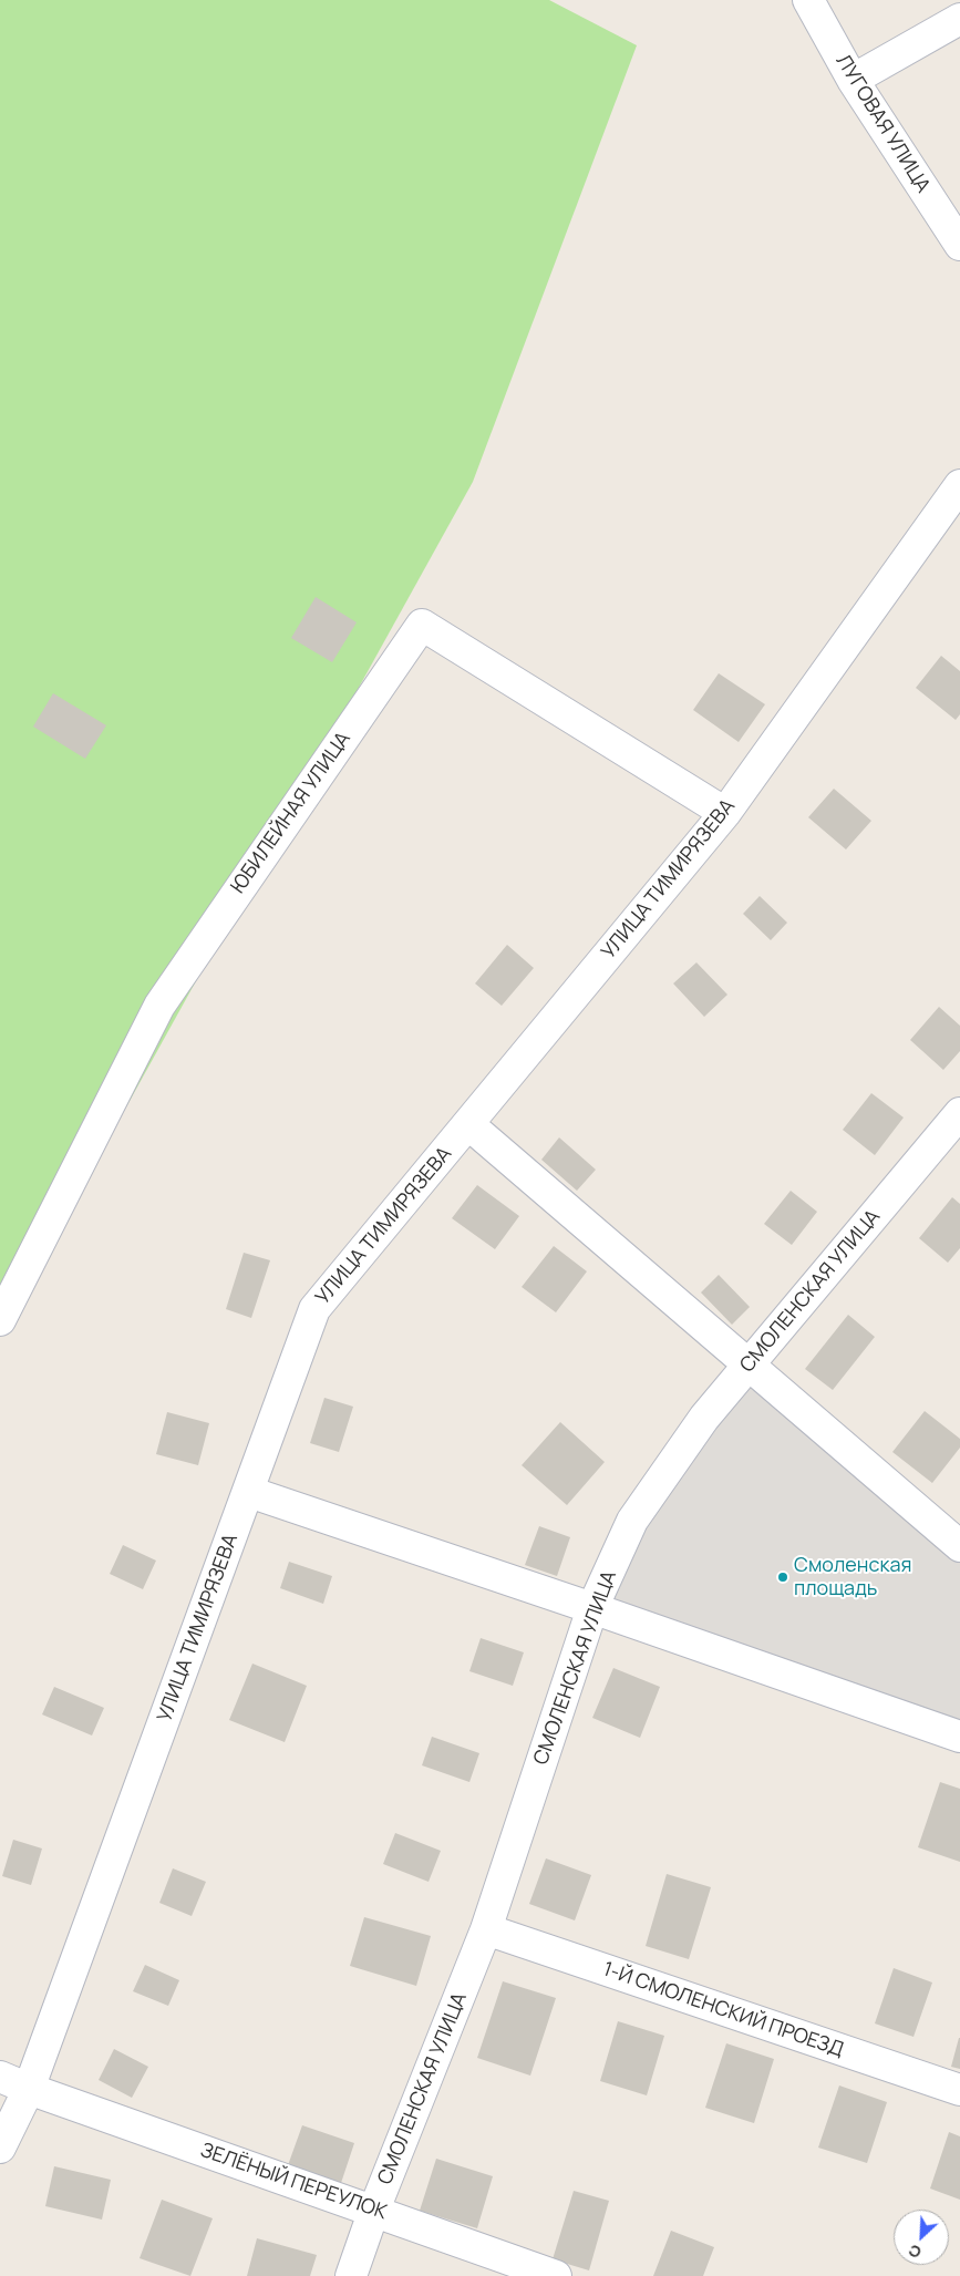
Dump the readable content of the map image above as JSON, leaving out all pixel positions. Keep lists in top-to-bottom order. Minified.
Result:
{"streets":{"street":["ЛУГОВАЯ УЛИЦА","ЮБИЛЕЙНАЯ УЛИЦА","УЛИЦА ТИМИРЯЗЕВА","СМОЛЕНСКАЯ УЛИЦА","1-Й СМОЛЕНСКИЙ ПРОЕЗД","ЗЕЛЁНЫЙ ПЕРЕУЛОК"]},"crossings":[["ЮБИЛЕЙНАЯ УЛИЦА","УЛИЦА ТИМИРЯЗЕВА"],["УЛИЦА ТИМИРЯЗЕВА","ЗЕЛЁНЫЙ ПЕРЕУЛОК"],["СМОЛЕНСКАЯ УЛИЦА","1-Й СМОЛЕНСКИЙ ПРОЕЗД"],["СМОЛЕНСКАЯ УЛИЦА","ЗЕЛЁНЫЙ ПЕРЕУЛОК"]],"places":["Смоленская площадь"],"north":"bottom left"}
